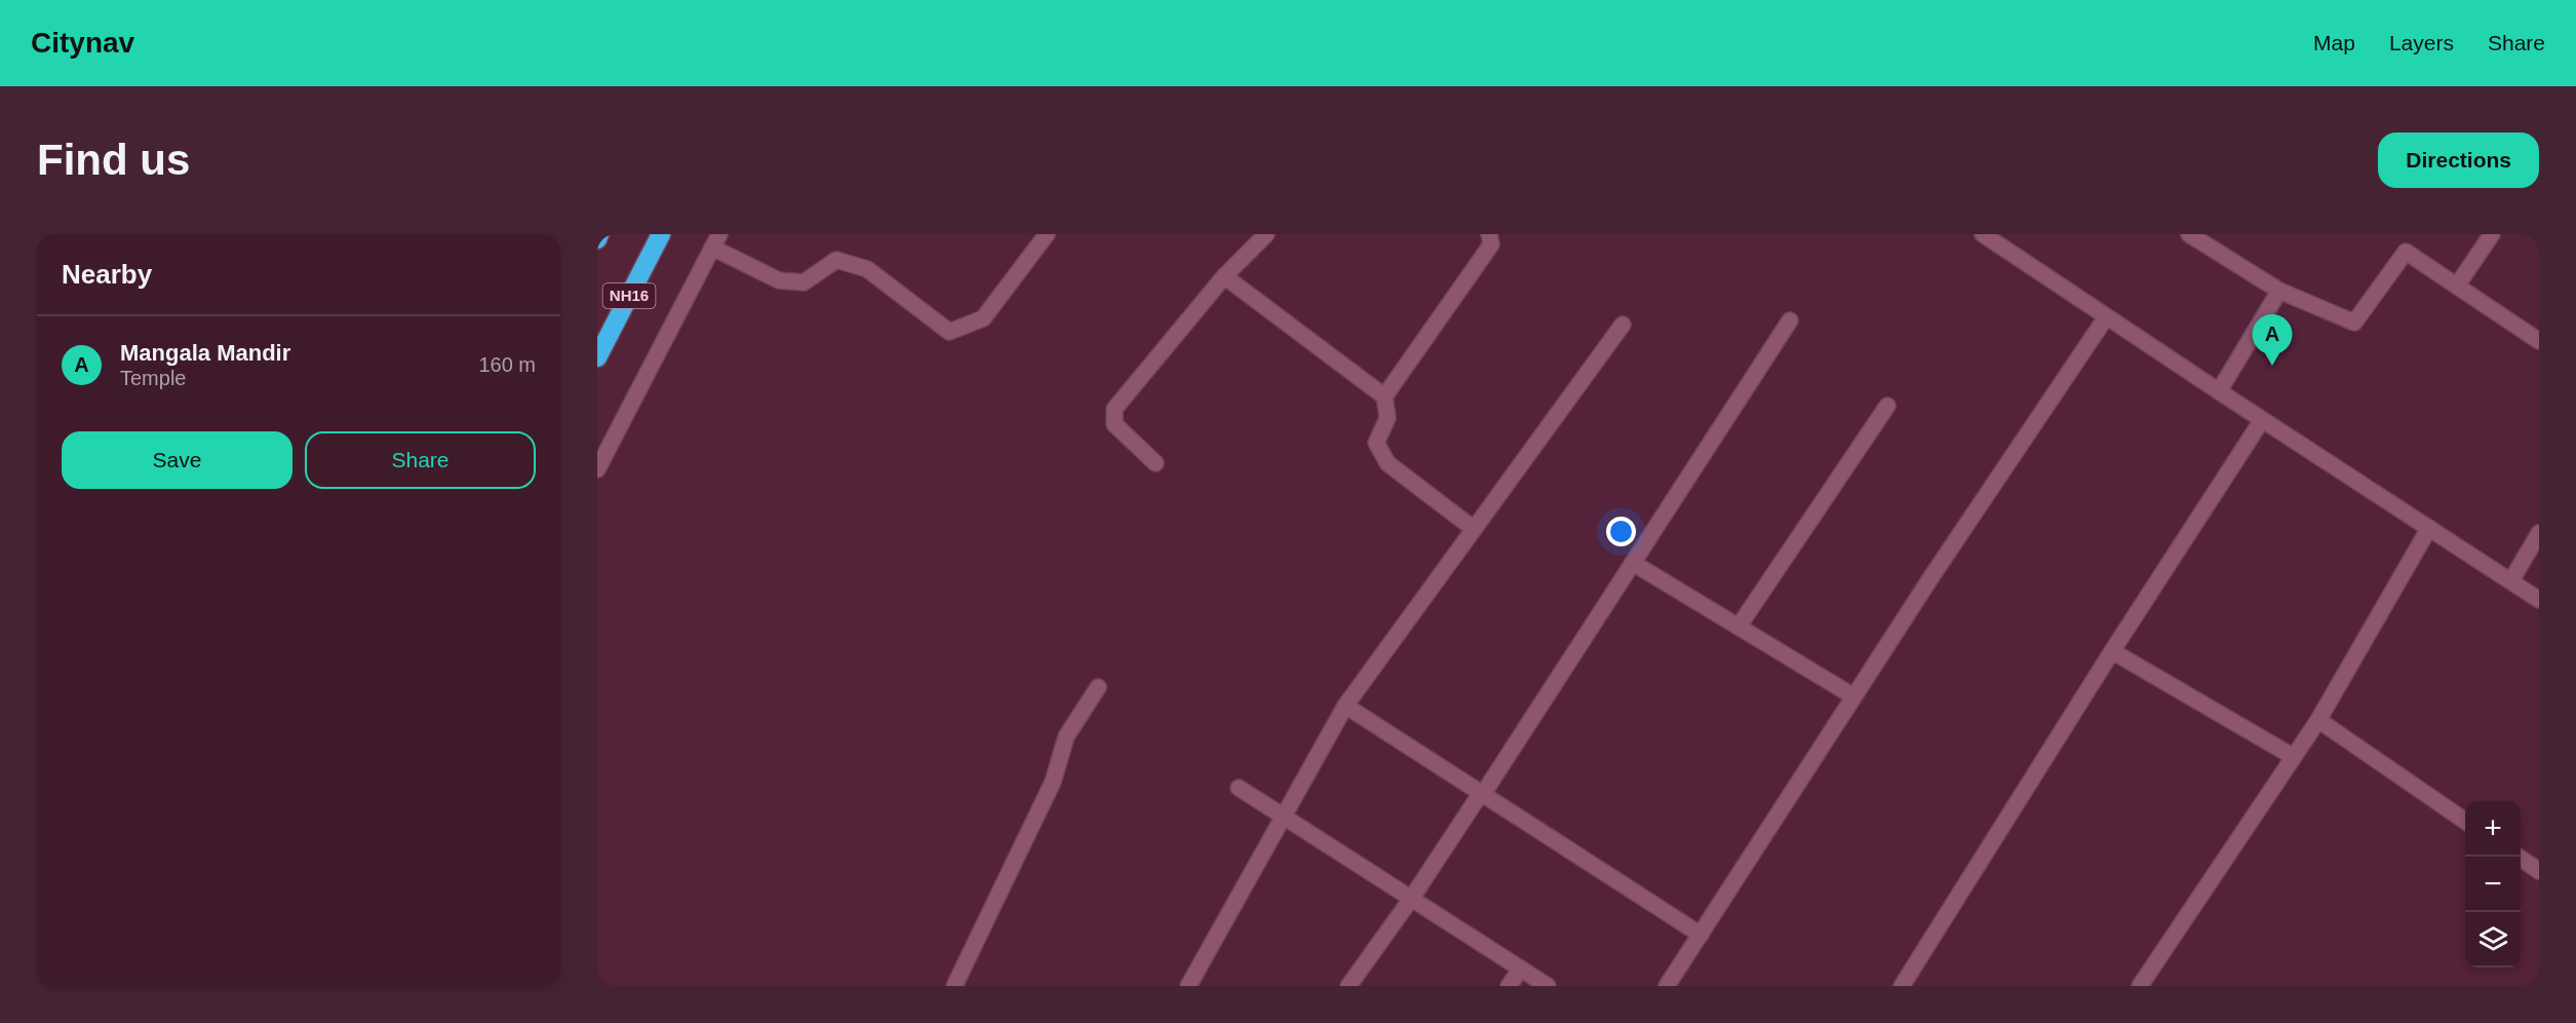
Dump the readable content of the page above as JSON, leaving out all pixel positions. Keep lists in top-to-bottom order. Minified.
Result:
{"streets":{"highway":["NH16"]},"page":{"header":"Citynav","nav":["Map","Layers","Share"],"buttons":["Directions",["Save","Share"]],"title":"Find us","heading":"Nearby","list":[{"mark":"A","name":"Mangala Mandir","note":"Temple","value":"160 m"}],"pins":"A","map_buttons":["+","−"]}}
